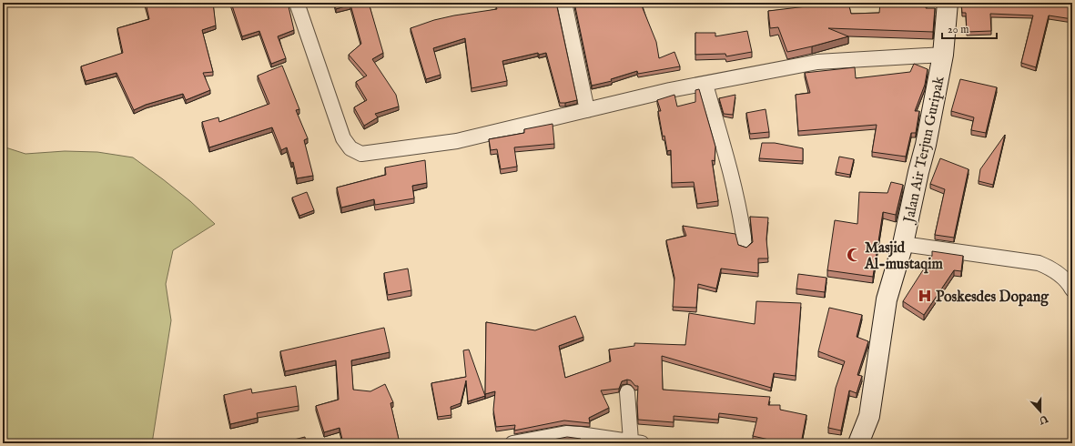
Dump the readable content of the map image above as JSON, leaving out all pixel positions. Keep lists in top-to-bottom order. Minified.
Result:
{"streets":{"street":["Jalan Air Terjun Guripak"]},"places":{"mosque":["Masjid Al-mustaqim"],"hospital":["Poskesdes Dopang"]},"scale_bar":"20 m","north":"bottom"}
